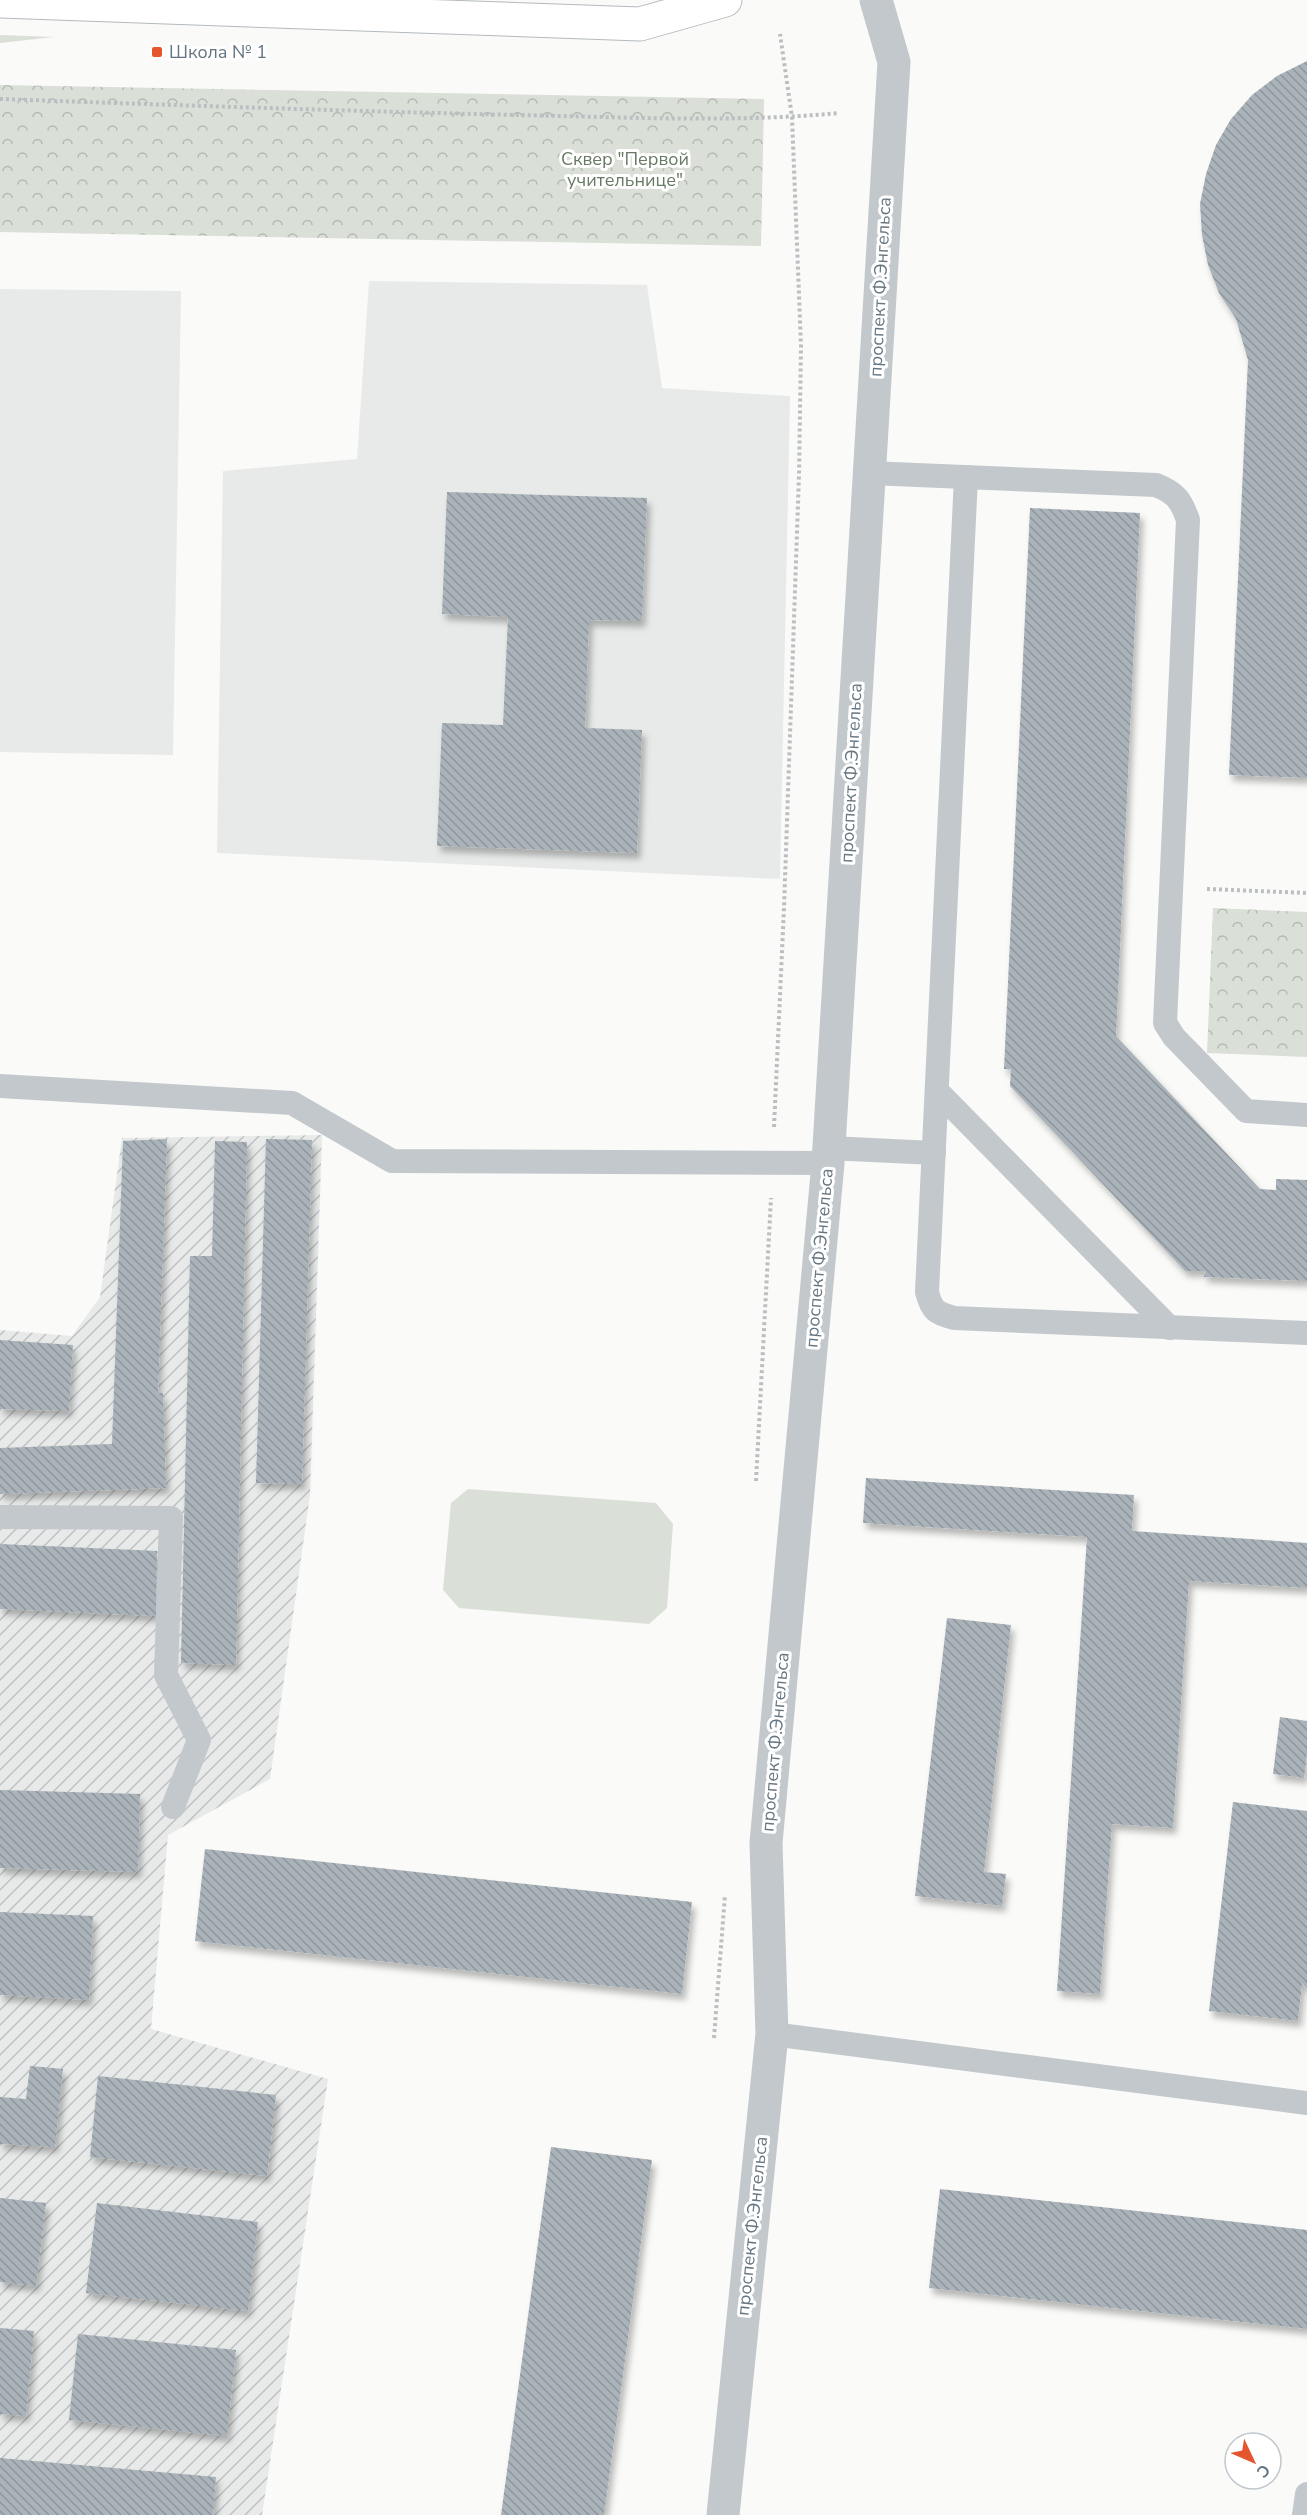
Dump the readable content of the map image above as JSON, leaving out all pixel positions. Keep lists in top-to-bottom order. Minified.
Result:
{"streets":{"street":["проспект Ф.Энгельса"]},"parks":["Сквер \"Первой учительнице\""],"places":{"transit":["Школа № 1"]},"north":"bottom right"}
